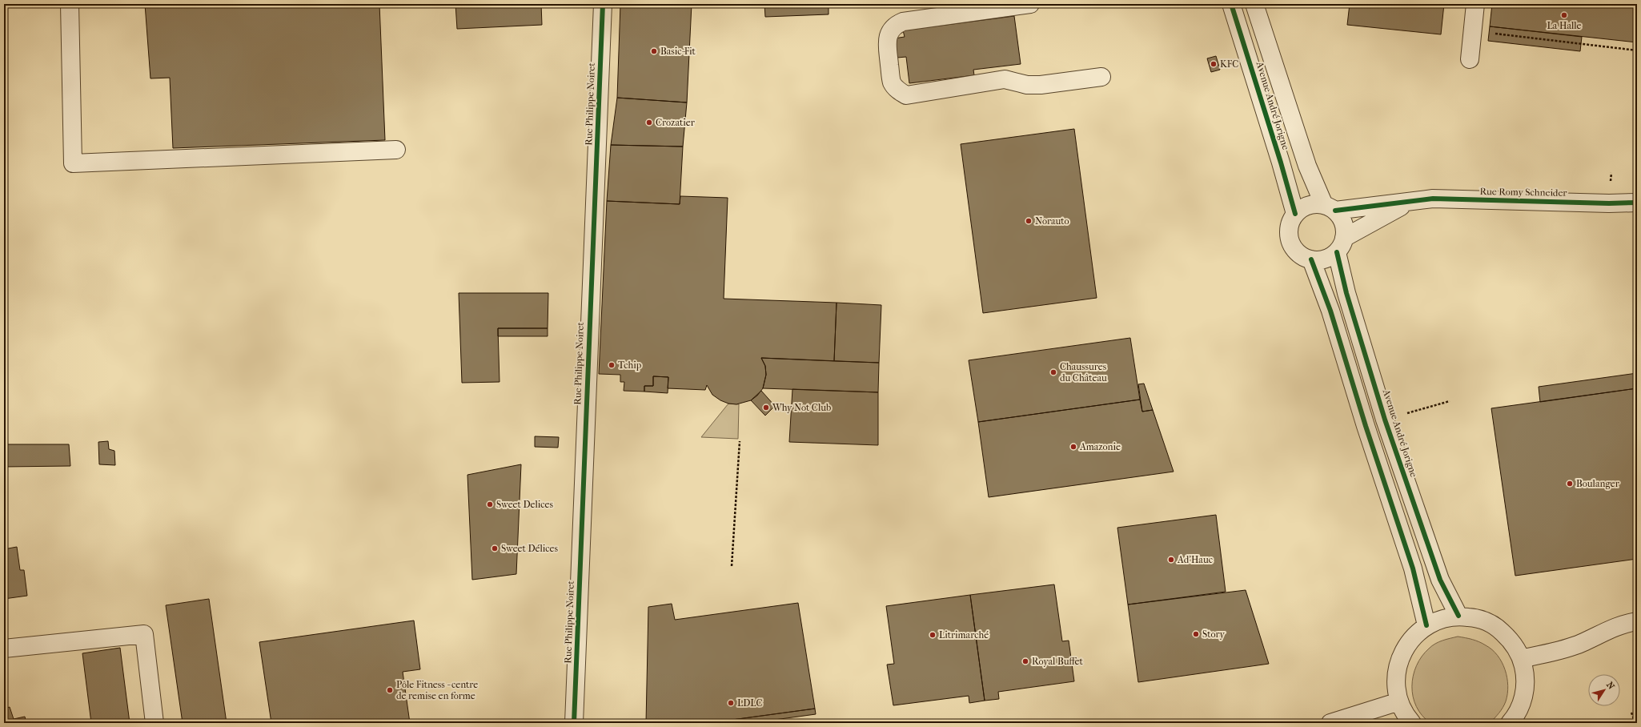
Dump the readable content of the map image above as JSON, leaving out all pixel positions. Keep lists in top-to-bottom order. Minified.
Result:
{"streets":{"street":["Rue Philippe Noiret","Avenue André Jorigne","Rue Romy Schneider"]},"crossings":[["Avenue André Jorigne","Rue Romy Schneider"]],"places":["La Halle","Basic-Fit","KFC","Crozatier","Norauto","Tchip","Chaussures du Château","Why Not Club","Amazonie","Boulanger","Sweet Delices","Sweet Délices","Ad'Hauc","Story","Litrimarché","Royal Buffet","Pôle Fitness - centre de remise en forme","LDLC"],"north":"top right"}
